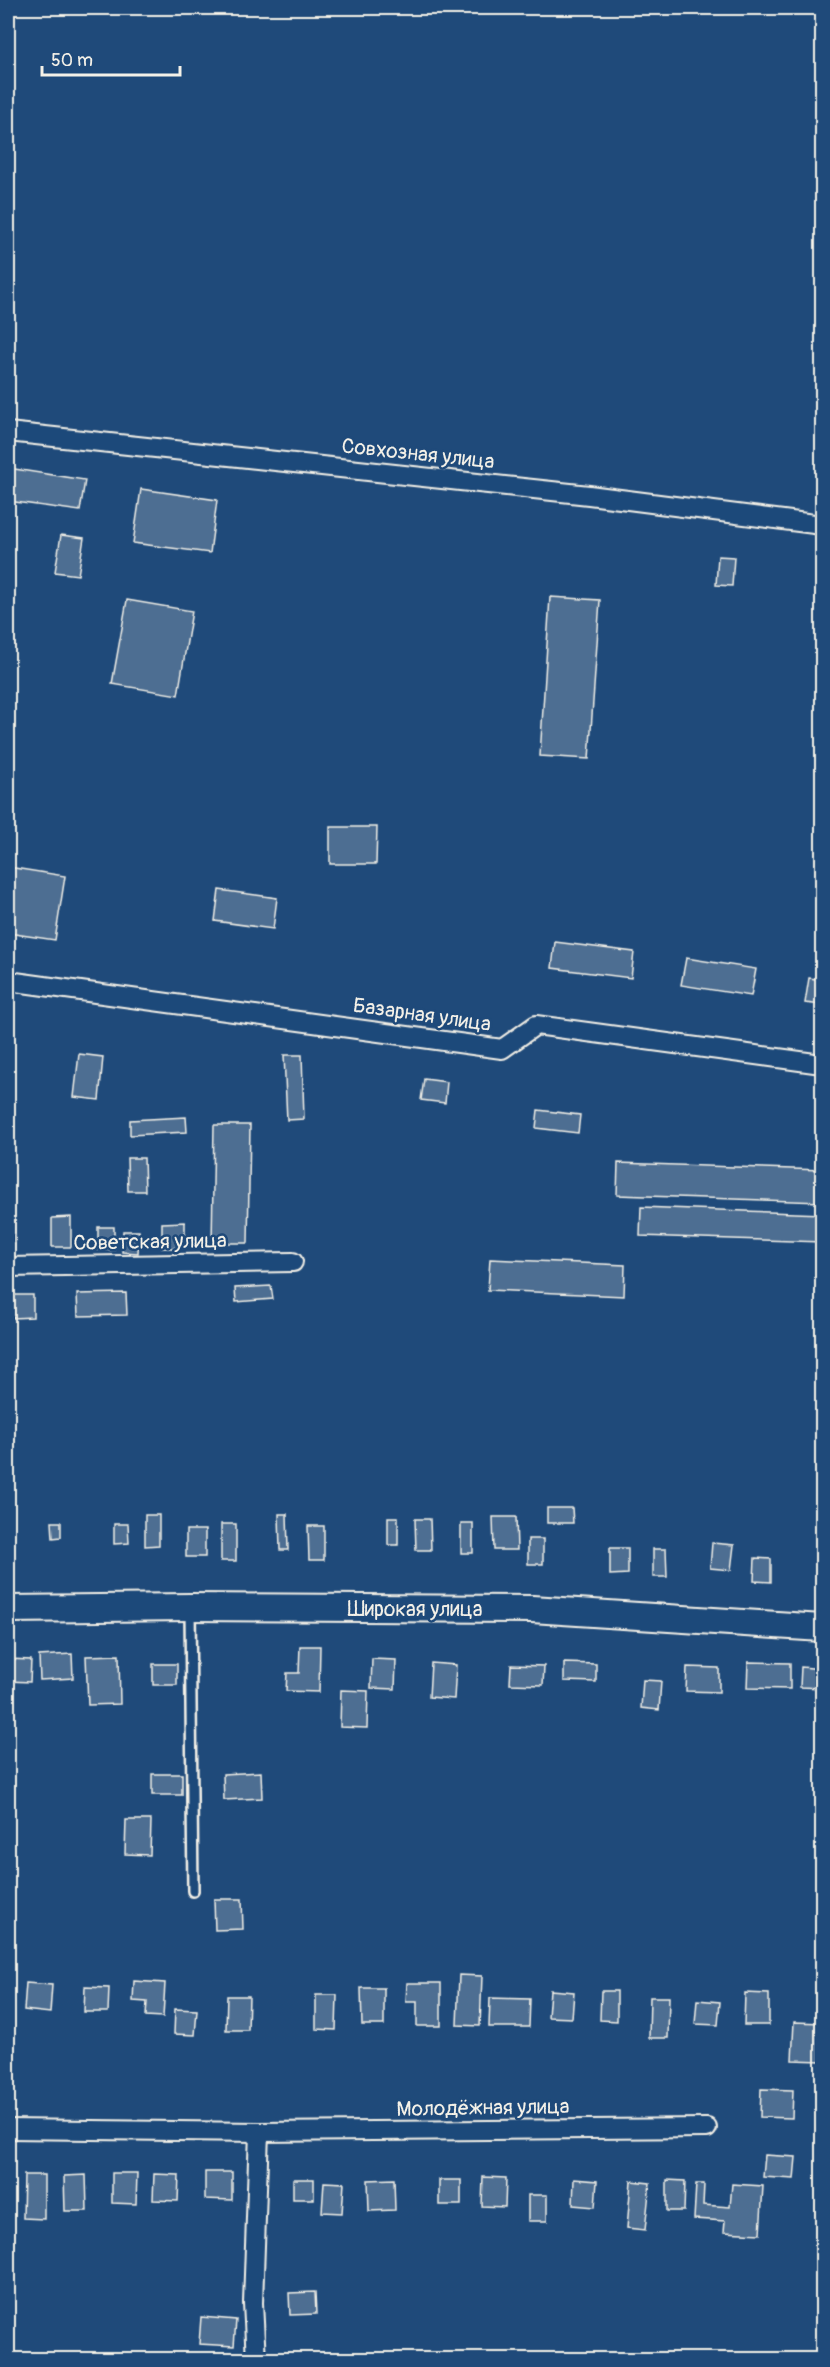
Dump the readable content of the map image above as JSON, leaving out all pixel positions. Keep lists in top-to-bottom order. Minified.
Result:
{"streets":{"street":["Совхозная улица","Базарная улица","Советская улица","Широкая улица","Молодёжная улица"]},"scale_bar":"50 m"}
